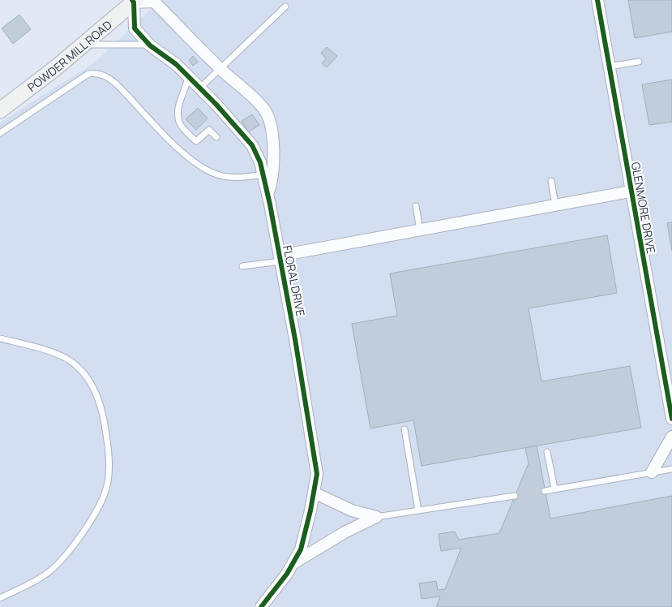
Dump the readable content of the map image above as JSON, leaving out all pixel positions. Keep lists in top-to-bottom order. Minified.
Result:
{"streets":{"main road":["POWDER MILL ROAD"],"street":["GLENMORE DRIVE","FLORAL DRIVE"]},"crossings":[["POWDER MILL ROAD","FLORAL DRIVE"]]}
